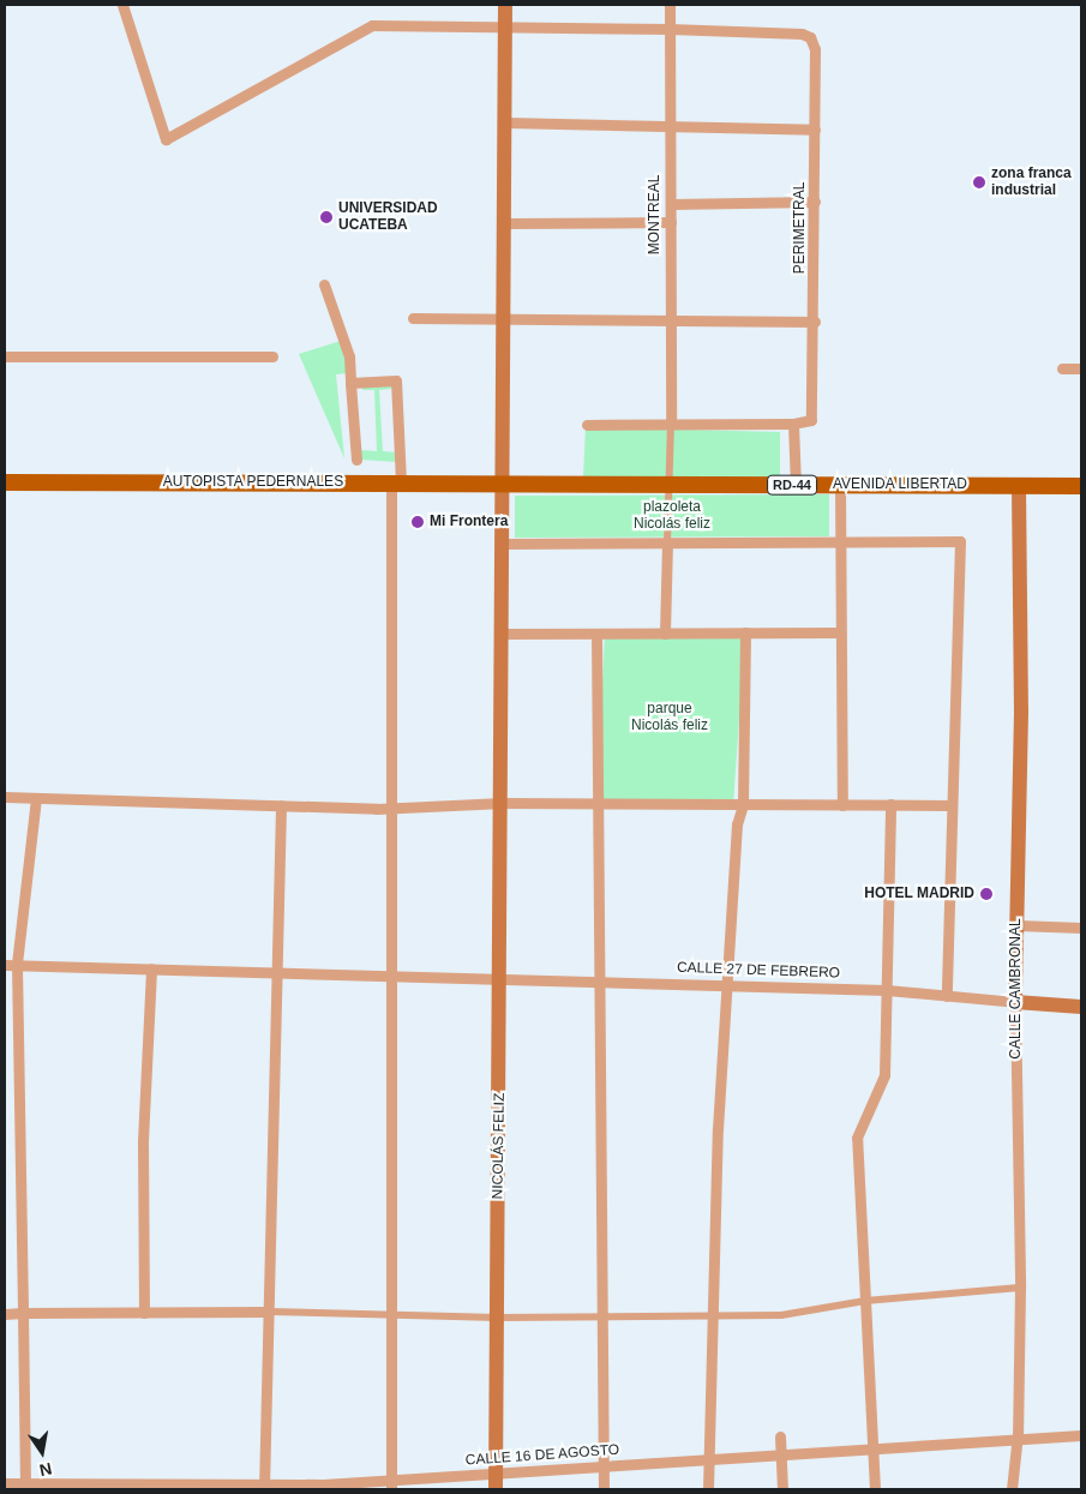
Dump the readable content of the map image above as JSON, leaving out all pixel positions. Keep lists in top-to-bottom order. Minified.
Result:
{"streets":{"main road":["AUTOPISTA PEDERNALES","RD-44","AVENIDA LIBERTAD","CALLE CAMBRONAL","NICOLÁS FELIZ"],"street":["MONTREAL","PERIMETRAL","CALLE 27 DE FEBRERO","CALLE 16 DE AGOSTO"]},"crossings":[["MONTREAL","PERIMETRAL"],["AUTOPISTA PEDERNALES","AVENIDA LIBERTAD"],["AUTOPISTA PEDERNALES","NICOLÁS FELIZ"],["AVENIDA LIBERTAD","CALLE CAMBRONAL"],["AVENIDA LIBERTAD","NICOLÁS FELIZ"],["CALLE 27 DE FEBRERO","CALLE CAMBRONAL"],["CALLE 27 DE FEBRERO","NICOLÁS FELIZ"],["CALLE CAMBRONAL","CALLE 16 DE AGOSTO"],["NICOLÁS FELIZ","CALLE 16 DE AGOSTO"]],"parks":["plazoleta Nicolás feliz","parque Nicolás feliz"],"places":["zona franca industrial","UNIVERSIDAD UCATEBA","Mi Frontera","HOTEL MADRID"],"north":"bottom"}
